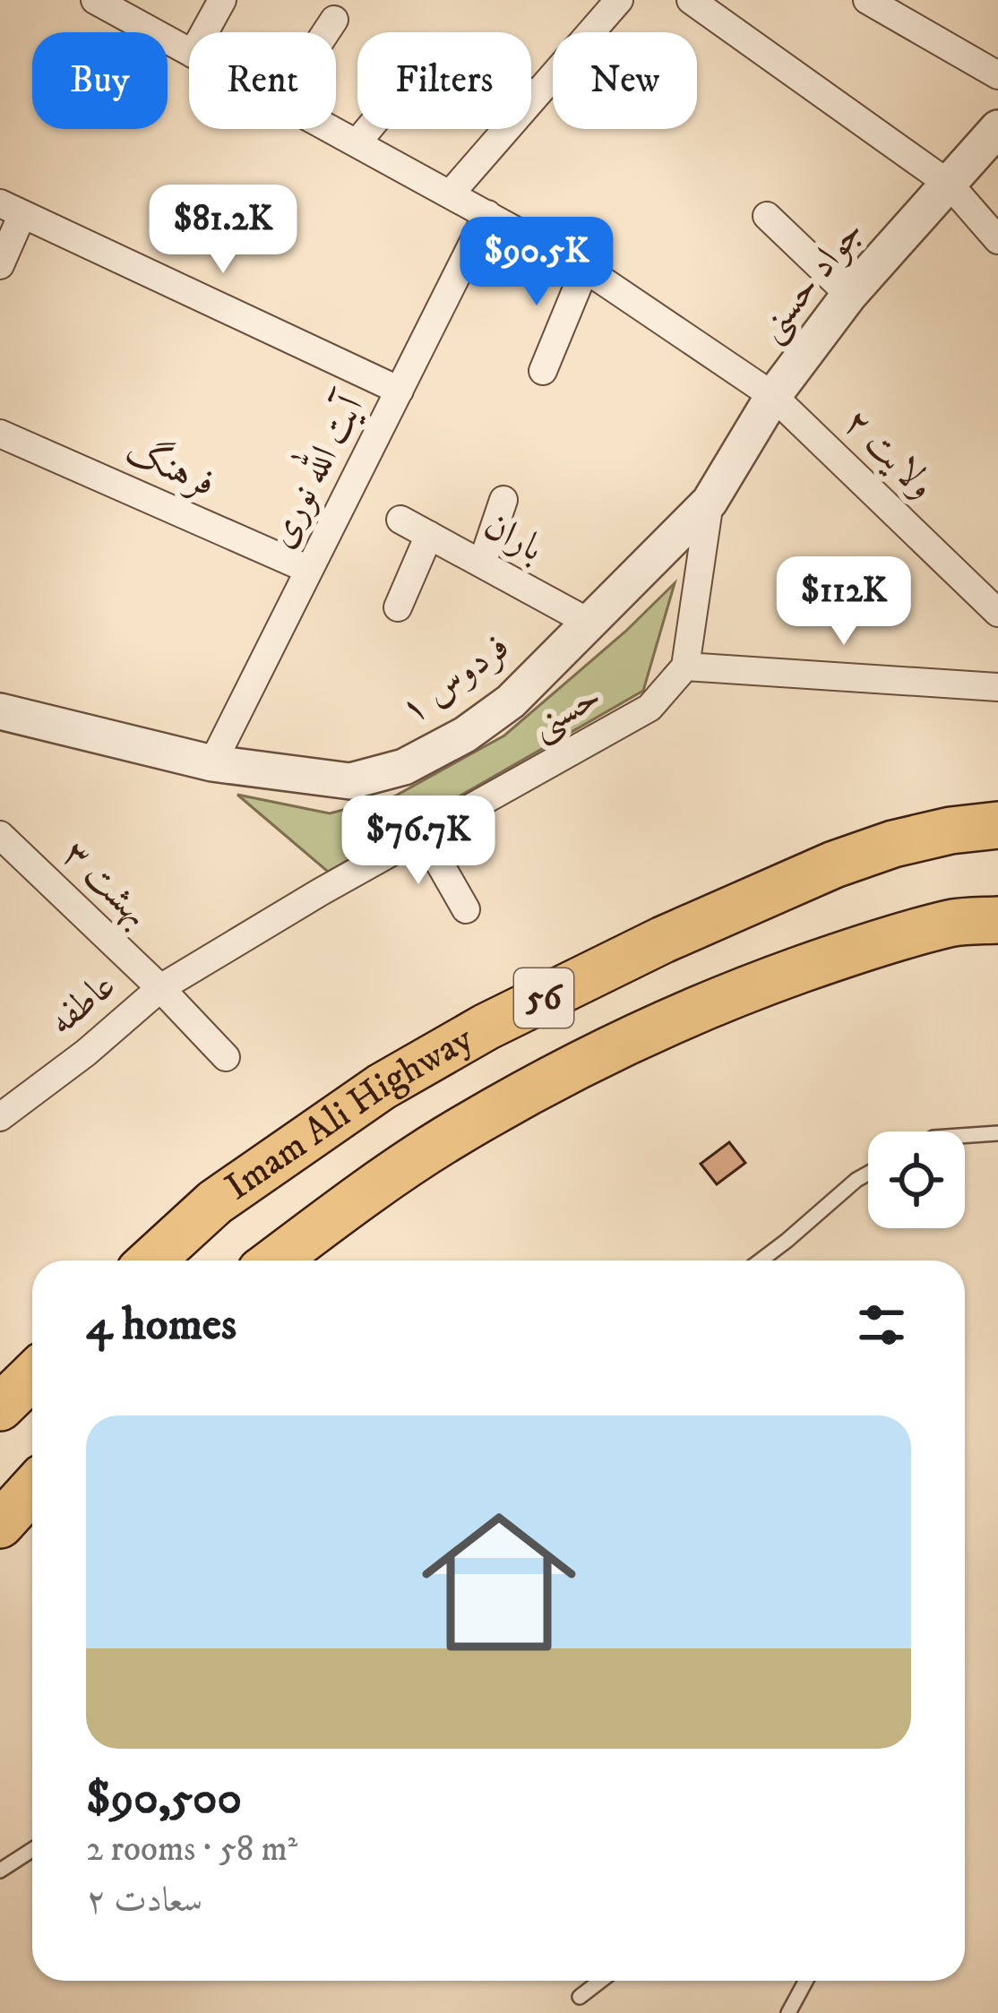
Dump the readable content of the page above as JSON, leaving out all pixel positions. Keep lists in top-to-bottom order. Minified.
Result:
{"streets":{"highway":["56","Imam Ali Highway"],"street":["جواد حسنی","ولایت ۲","فرهنگ","آیت الله نوری","باران","فردوس ۱","حسنی","بهشت ۳","عاطفه"]},"crossings":[["جواد حسنی","ولایت ۲"],["جواد حسنی","فردوس ۱"],["ولایت ۲","آیت الله نوری"],["فرهنگ","آیت الله نوری"],["آیت الله نوری","فردوس ۱"],["باران","فردوس ۱"],["حسنی","بهشت ۳"],["حسنی","عاطفه"],["بهشت ۳","عاطفه"]],"page":{"chip":["Buy","Rent","Filters","New"],"price":["$81.2K","$90.5K","$112K","$76.7K"],"heading":"4 homes","list":[{"name":"$90,500","note":"2 rooms · 58 m² · سعادت ۲"}]}}
